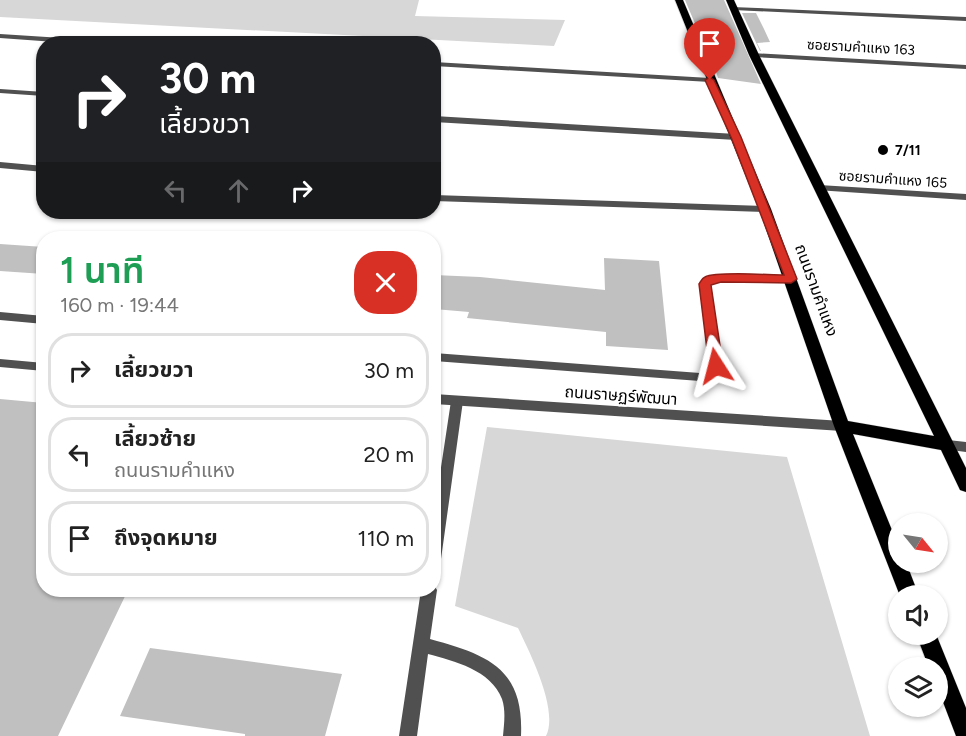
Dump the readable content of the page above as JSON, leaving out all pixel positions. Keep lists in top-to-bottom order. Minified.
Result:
{"streets":{"main road":["ถนนรามคำแหง"],"street":["ซอยรามคำแหง 163","ซอยรามคำแหง 165","ถนนราษฏร์พัฒนา"]},"crossings":[["ถนนรามคำแหง","ถนนราษฏร์พัฒนา"]],"places":["7/11"],"north":"bottom right","page":{"turn":["30 m","เลี้ยวขวา"],"heading":["1 นาที","160 m · 19:44"],"list":[{"name":"เลี้ยวขวา","value":"30 m"},{"name":"เลี้ยวซ้าย","note":"ถนนรามคำแหง","value":"20 m"},{"name":"ถึงจุดหมาย","value":"110 m"}]}}
